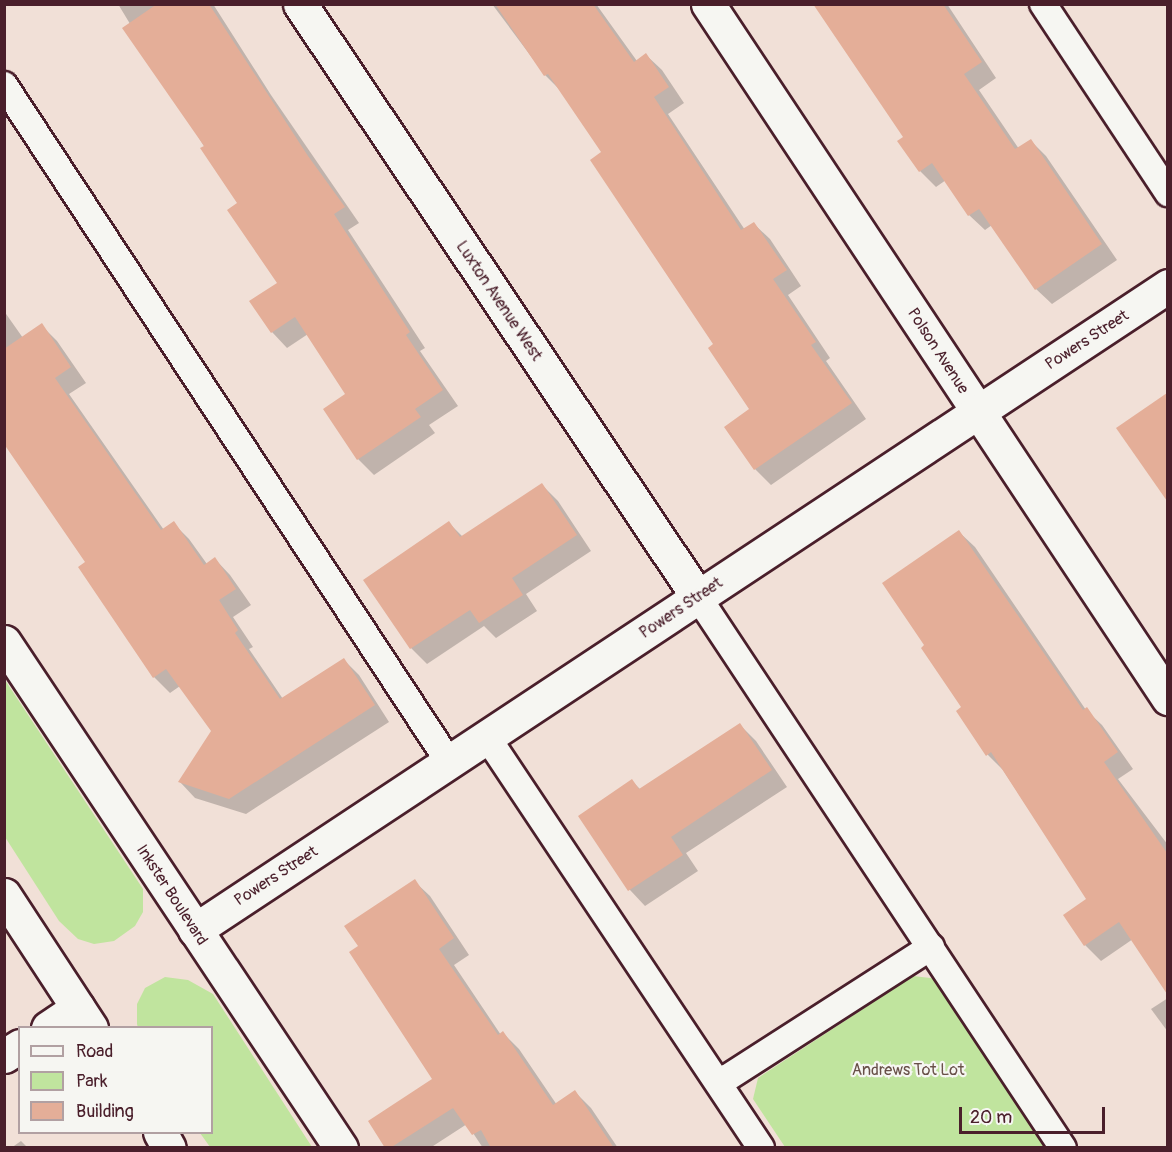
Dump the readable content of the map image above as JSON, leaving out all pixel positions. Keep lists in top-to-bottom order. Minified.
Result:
{"streets":{"street":["Luxton Avenue West","Powers Street","Polson Avenue","Inkster Boulevard"]},"crossings":[["Luxton Avenue West","Powers Street"],["Powers Street","Polson Avenue"],["Powers Street","Inkster Boulevard"]],"parks":["Andrews Tot Lot"],"legend":["Road","Park","Building"],"scale_bar":"20 m"}
